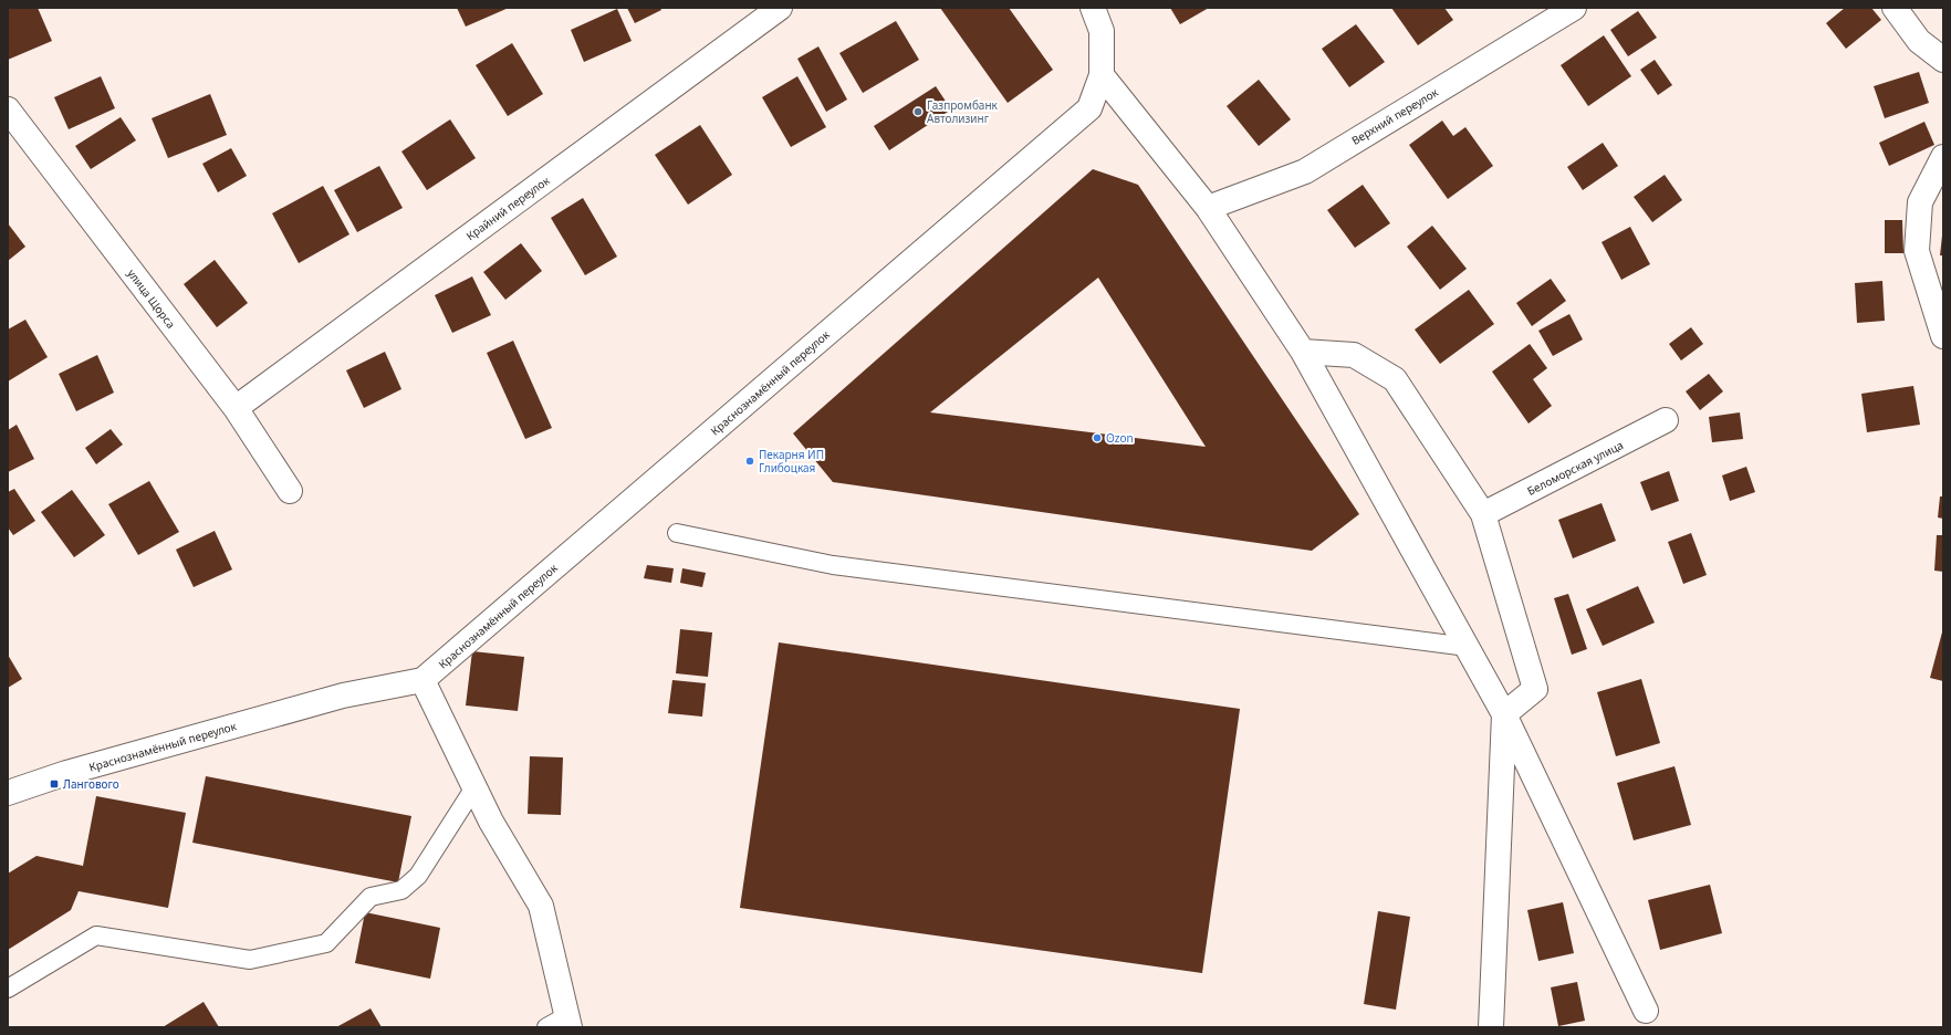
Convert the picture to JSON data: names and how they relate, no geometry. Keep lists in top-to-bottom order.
{
  "streets": {
    "street": [
      "Верхний переулок",
      "Крайний переулок",
      "улица Щорса",
      "Краснознамённый переулок",
      "Беломорская улица"
    ]
  },
  "crossings": [
    ["Крайний переулок", "улица Щорса"]
  ],
  "places": {
    "other": ["Газпромбанк Автолизинг", "Ozon", "Пекарня ИП Глибоцкая"],
    "transit": ["Лангового"]
  }
}
